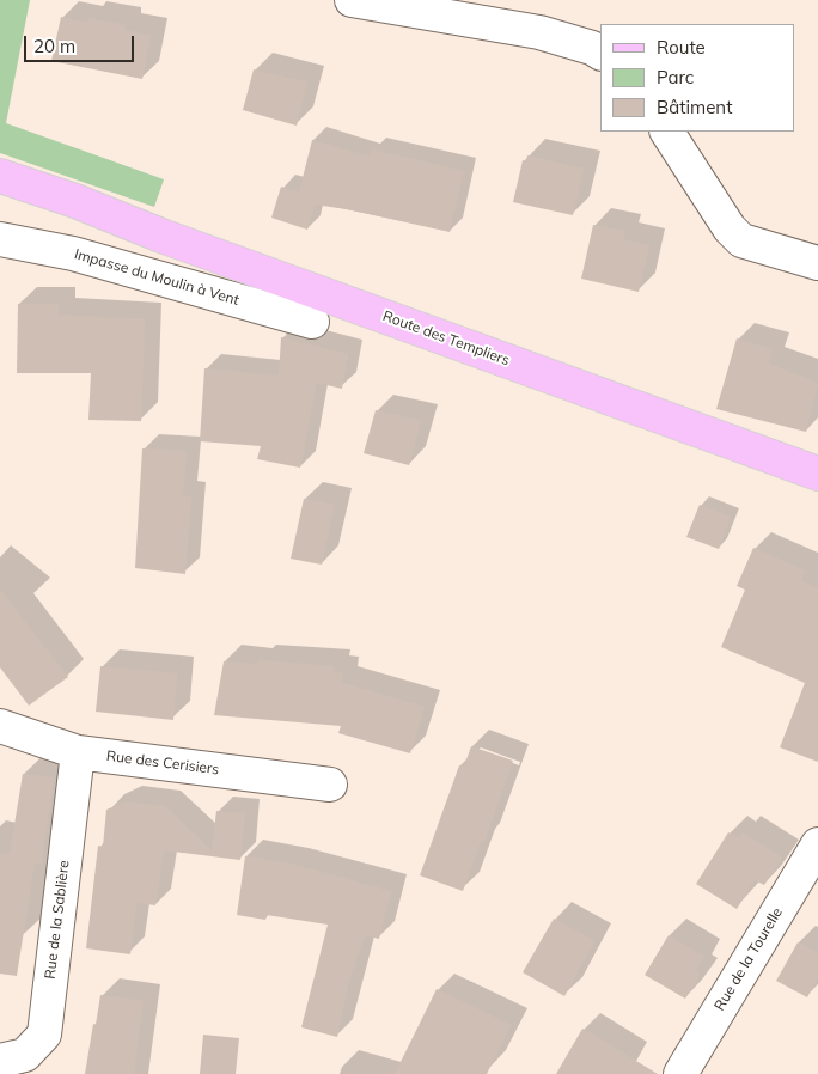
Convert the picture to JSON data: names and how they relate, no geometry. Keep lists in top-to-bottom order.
{
  "streets": {
    "main road": ["Route des Templiers"],
    "street": [
      "Impasse du Moulin à Vent",
      "Rue des Cerisiers",
      "Rue de la Sablière",
      "Rue de la Tourelle"
    ]
  },
  "crossings": [
    ["Rue des Cerisiers", "Rue de la Sablière"]
  ],
  "legend": ["Route", "Parc", "Bâtiment"],
  "scale_bar": "20 m"
}
